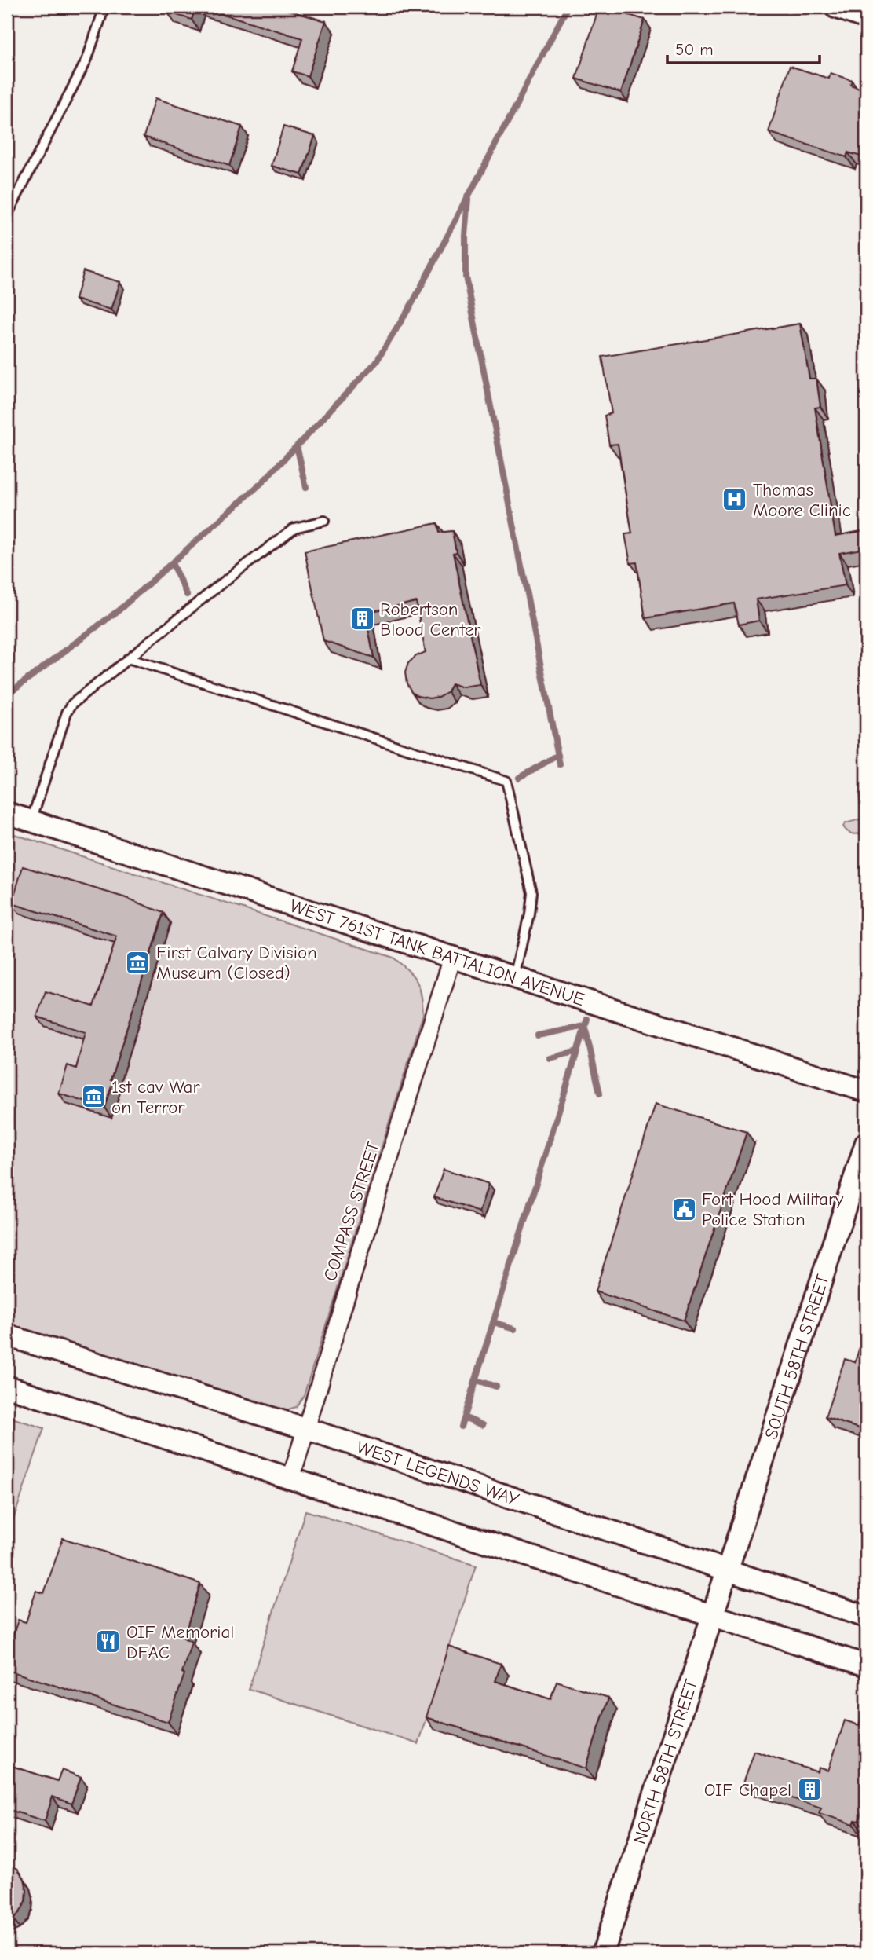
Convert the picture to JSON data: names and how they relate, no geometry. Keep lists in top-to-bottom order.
{
  "streets": {
    "street": [
      "WEST 761ST TANK BATTALION AVENUE",
      "COMPASS STREET",
      "SOUTH 58TH STREET",
      "WEST LEGENDS WAY",
      "NORTH 58TH STREET"
    ]
  },
  "crossings": [
    ["WEST 761ST TANK BATTALION AVENUE", "COMPASS STREET"],
    ["COMPASS STREET", "WEST LEGENDS WAY"],
    ["SOUTH 58TH STREET", "WEST LEGENDS WAY"],
    ["SOUTH 58TH STREET", "NORTH 58TH STREET"],
    ["WEST LEGENDS WAY", "NORTH 58TH STREET"]
  ],
  "places": {
    "hospital": ["Thomas Moore Clinic"],
    "building": ["Robertson Blood Center", "OIF Chapel"],
    "museum": ["First Calvary Division Museum (Closed)", "1st cav War on Terror"],
    "public building": ["Fort Hood Military Police Station"],
    "restaurant": ["OIF Memorial DFAC"]
  },
  "scale_bar": "50 m"
}
